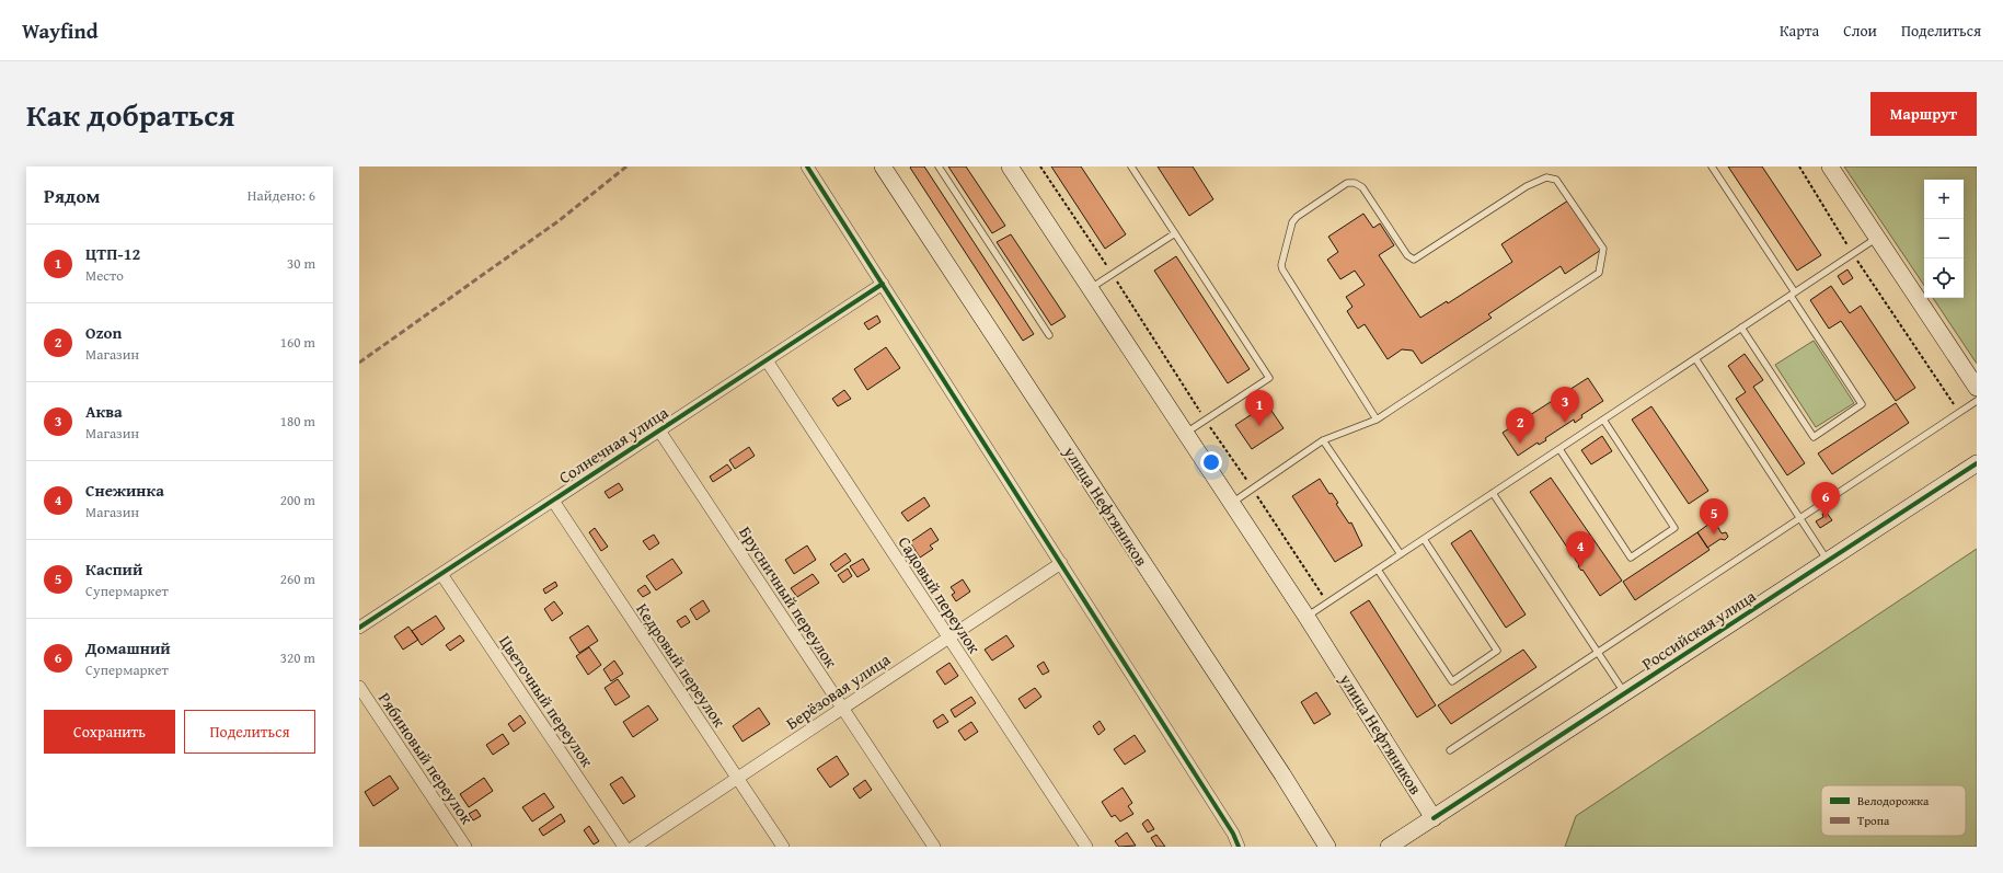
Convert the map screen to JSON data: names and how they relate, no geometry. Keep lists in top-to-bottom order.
{
  "streets": {
    "main road": ["улица Нефтяников", "Российская улица"],
    "street": [
      "Солнечная улица",
      "Садовый переулок",
      "Брусничный переулок",
      "Кедровый переулок",
      "Берёзовая улица",
      "Цветочный переулок",
      "Рябиновый переулок"
    ]
  },
  "crossings": [
    ["Солнечная улица", "Садовый переулок"],
    ["Солнечная улица", "Брусничный переулок"],
    ["Солнечная улица", "Кедровый переулок"],
    ["Солнечная улица", "Цветочный переулок"],
    ["улица Нефтяников", "Российская улица"],
    ["Садовый переулок", "Берёзовая улица"],
    ["Брусничный переулок", "Берёзовая улица"],
    ["Кедровый переулок", "Берёзовая улица"]
  ],
  "legend": ["Велодорожка", "Тропа"],
  "page": {
    "header": "Wayfind",
    "nav": ["Карта", "Слои", "Поделиться"],
    "title": "Как добраться",
    "buttons": [
      "Маршрут",
      ["Сохранить", "Поделиться"]
    ],
    "heading": ["Рядом", "Найдено: 6"],
    "map_buttons": ["+", "−"],
    "list": [
      {
        "mark": "1",
        "name": "ЦТП-12",
        "note": "Место",
        "value": "30 m"
      },
      {
        "mark": "2",
        "name": "Ozon",
        "note": "Магазин",
        "value": "160 m"
      },
      {
        "mark": "3",
        "name": "Аква",
        "note": "Магазин",
        "value": "180 m"
      },
      {
        "mark": "4",
        "name": "Снежинка",
        "note": "Магазин",
        "value": "200 m"
      },
      {
        "mark": "5",
        "name": "Каспий",
        "note": "Супермаркет",
        "value": "260 m"
      },
      {
        "mark": "6",
        "name": "Домашний",
        "note": "Супермаркет",
        "value": "320 m"
      }
    ],
    "pins": [
      "3",
      "1",
      "2",
      "6",
      "5",
      "4"
    ]
  }
}
